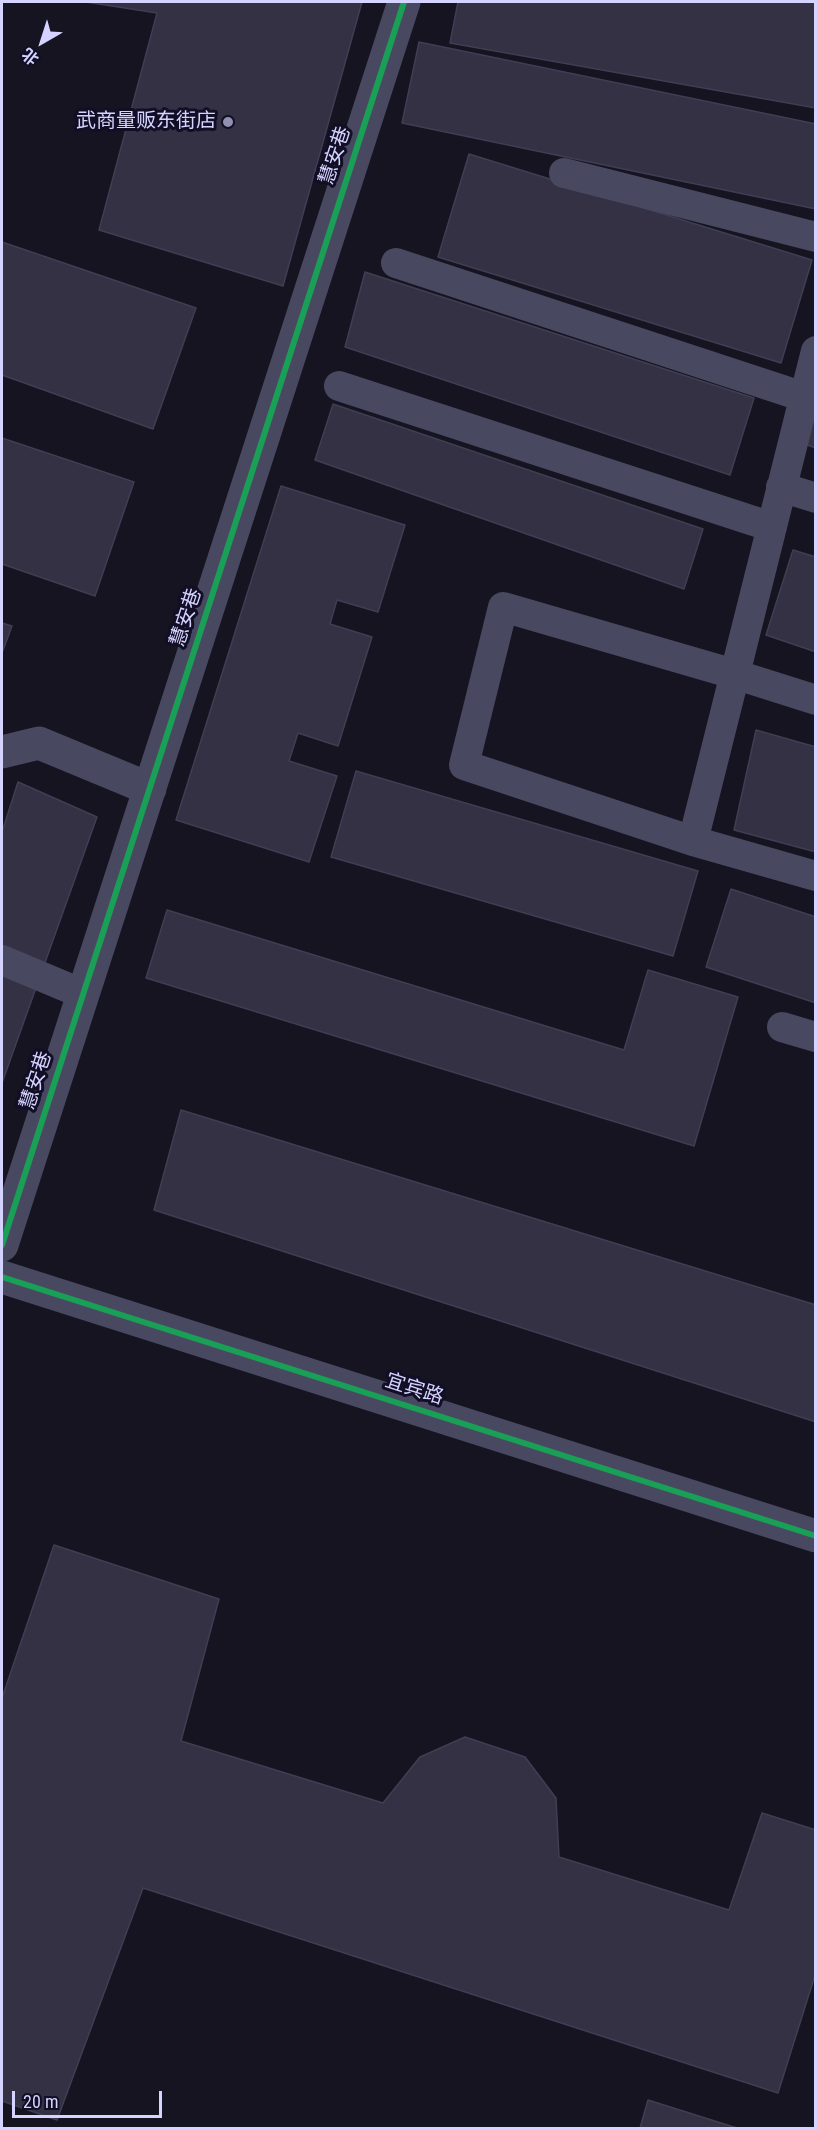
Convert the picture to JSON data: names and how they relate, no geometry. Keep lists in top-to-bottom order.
{
  "streets": {
    "street": ["慧安巷", "宜宾路"]
  },
  "places": ["武商量贩东街店"],
  "scale_bar": "20 m",
  "north": "bottom left"
}
